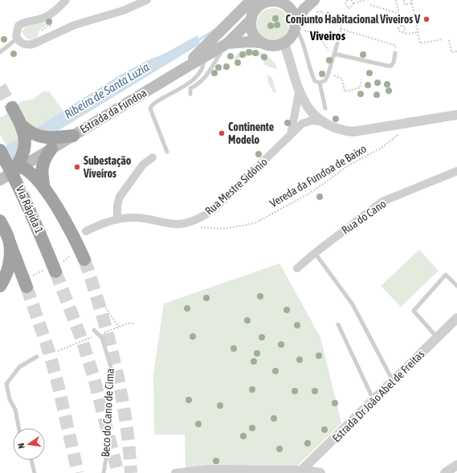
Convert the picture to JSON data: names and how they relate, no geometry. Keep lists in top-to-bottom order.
{
  "streets": {
    "highway": ["Via Rápida 1"],
    "main road": ["Estrada da Fundoa"],
    "street": ["Rua Mestre Sidónio", "Rua do Cano", "Estrada Dr João Abel de Freitas"],
    "lane": ["Beco do Cano de Cima"],
    "path": ["Vereda da Fundoa de Baixo"]
  },
  "districts": ["Viveiros"],
  "water": ["Ribeira de Santa Luzia"],
  "places": ["Conjunto Habitacional Viveiros V", "Continente Modelo", "Subestação Viveiros"],
  "north": "left"
}
